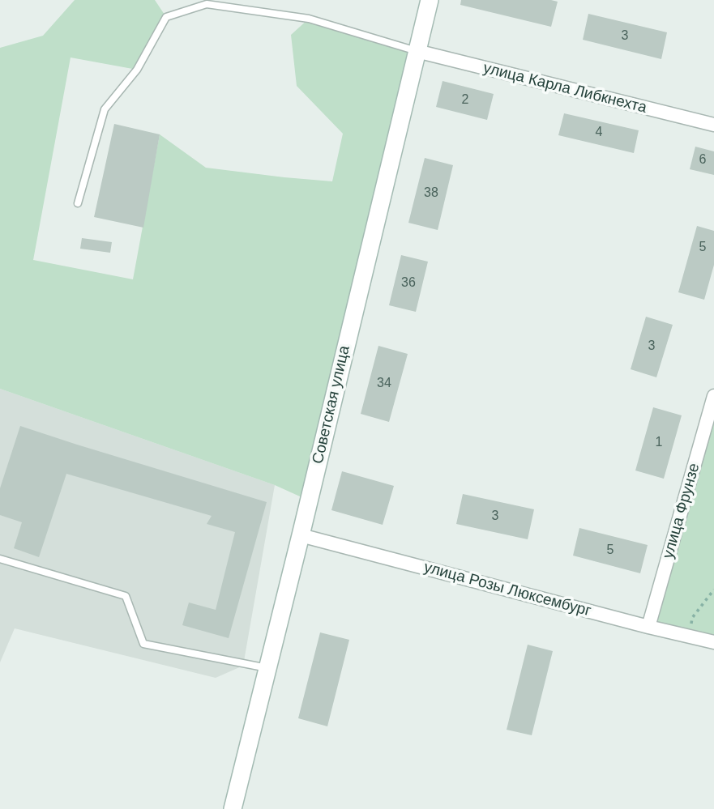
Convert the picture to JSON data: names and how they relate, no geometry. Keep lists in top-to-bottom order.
{
  "streets": {
    "street": [
      "улица Карла Либкнехта",
      "Советская улица",
      "улица Фрунзе",
      "улица Розы Люксембург"
    ]
  },
  "crossings": [
    ["улица Карла Либкнехта", "Советская улица"],
    ["Советская улица", "улица Розы Люксембург"],
    ["улица Фрунзе", "улица Розы Люксембург"]
  ],
  "house_numbers": [
    "3",
    "2",
    "4",
    "6",
    "38",
    "5",
    "36",
    "3",
    "34",
    "1",
    "3",
    "5"
  ]
}
